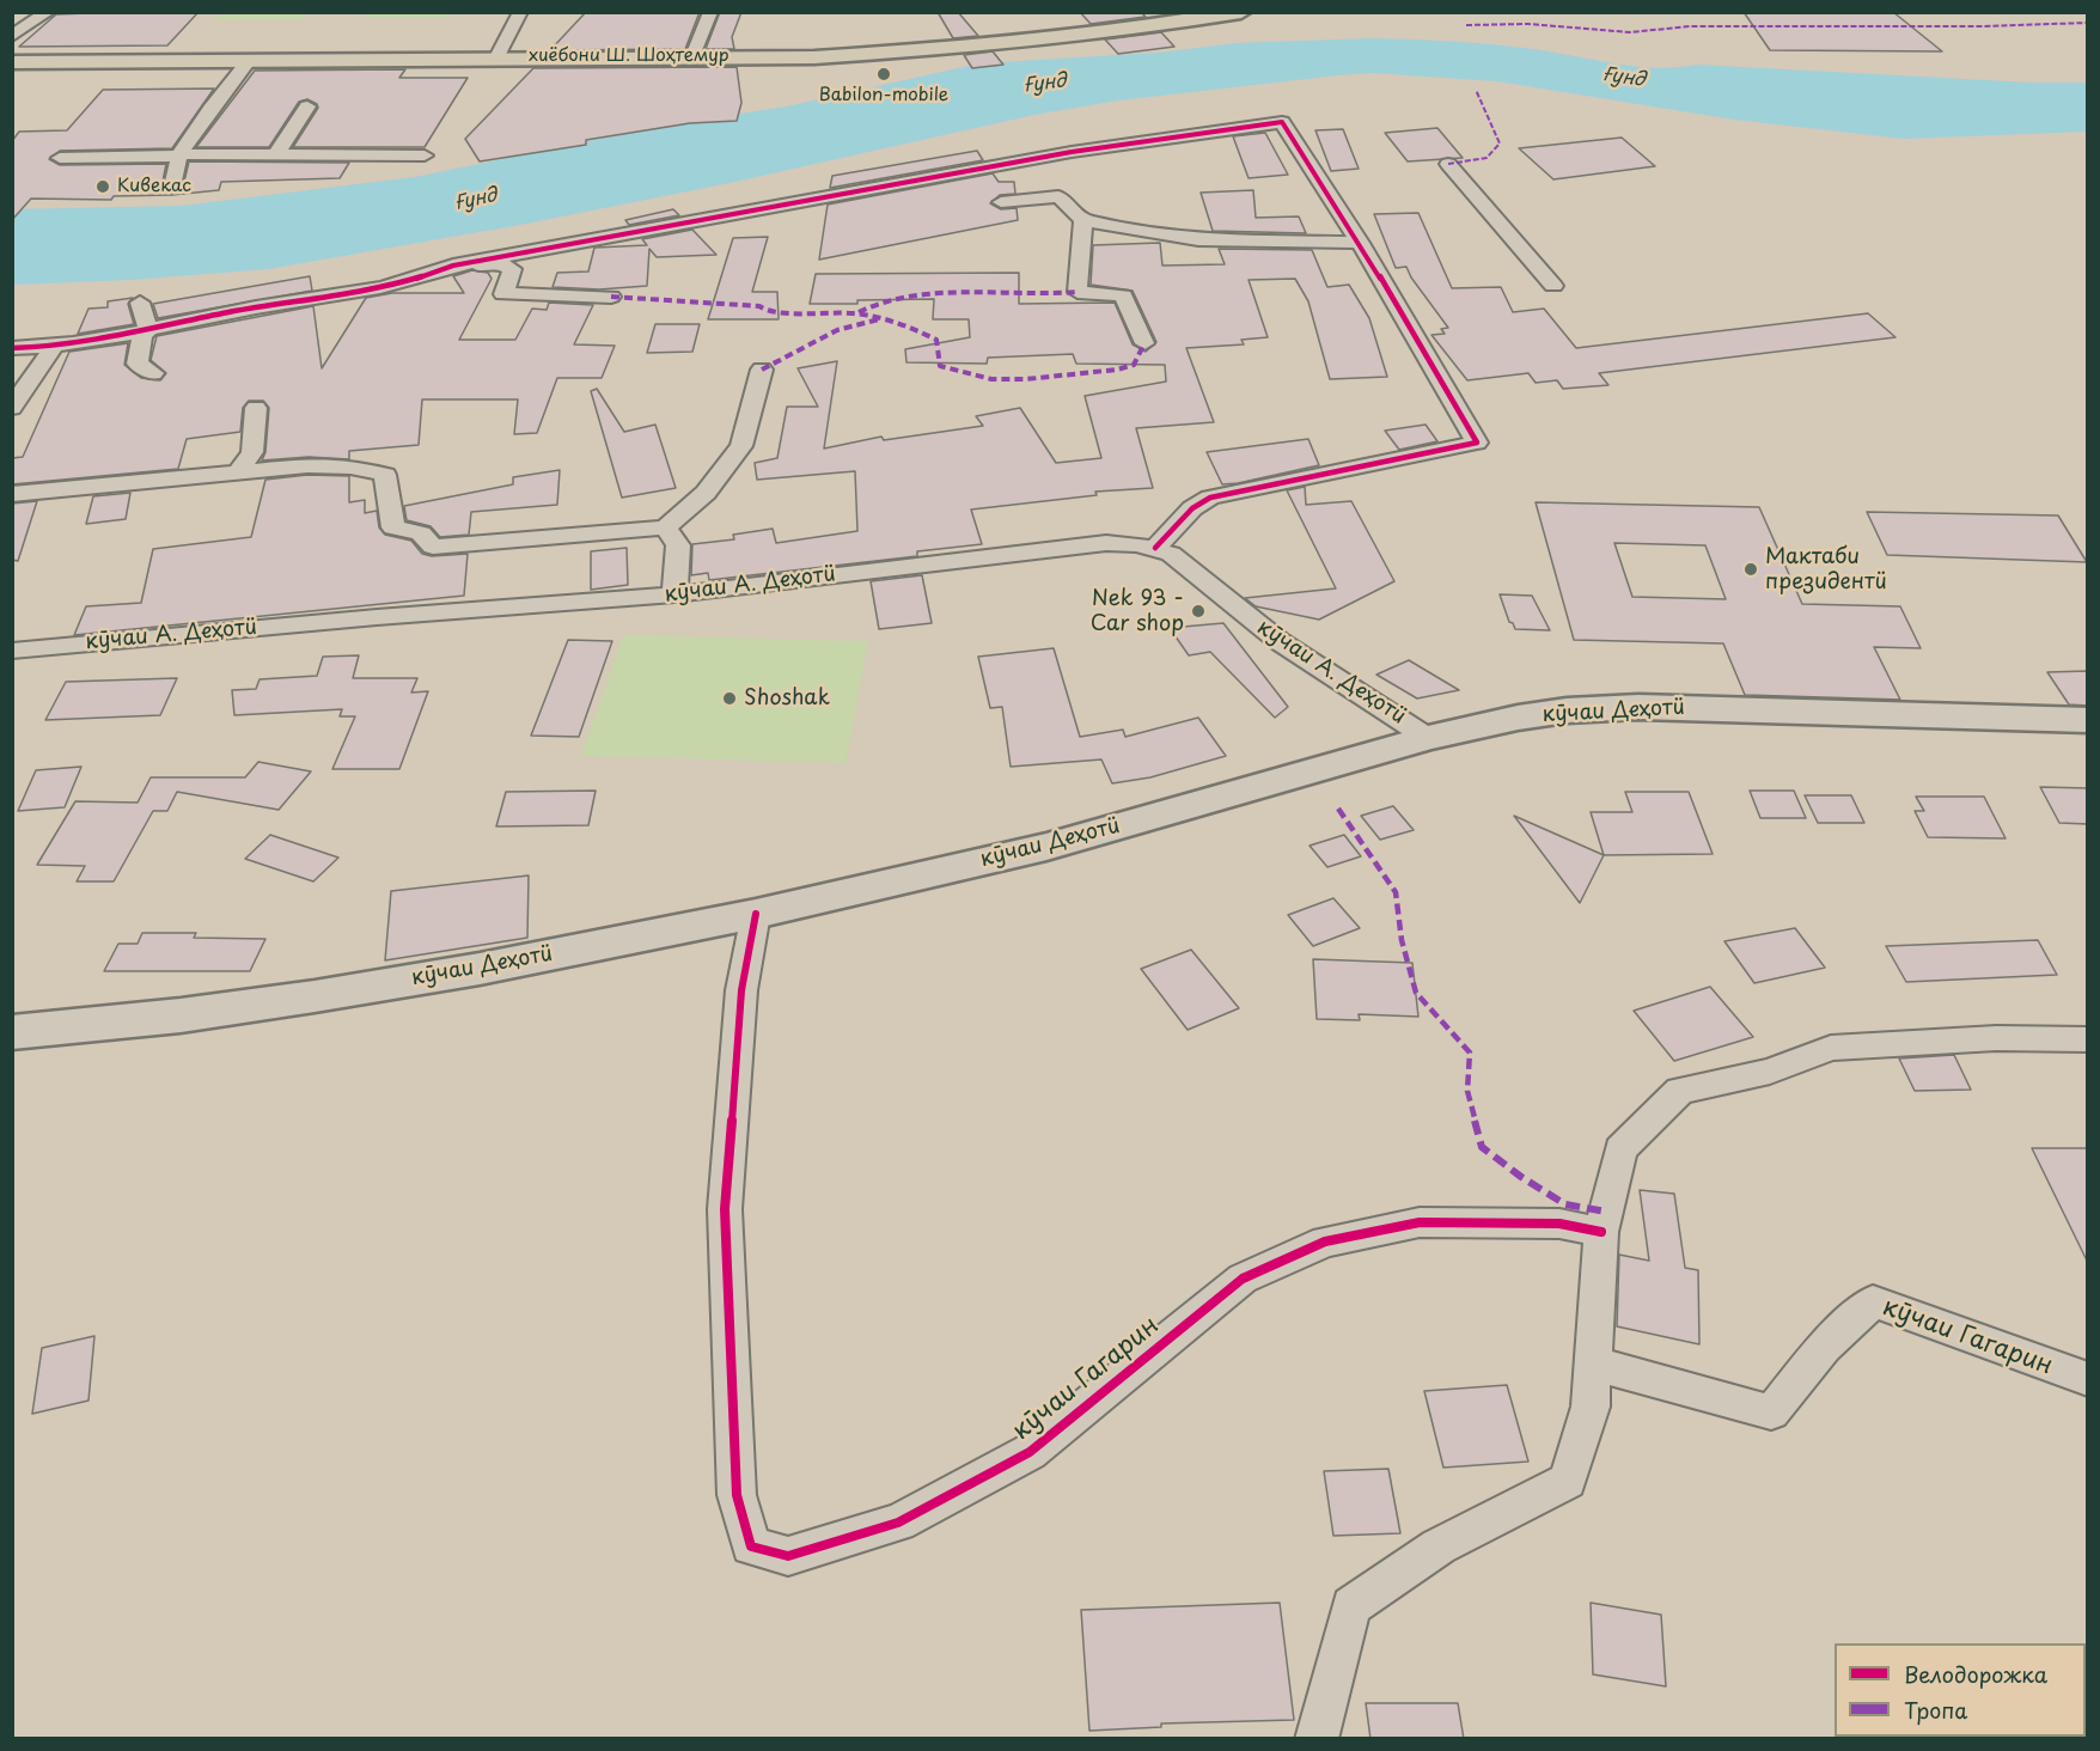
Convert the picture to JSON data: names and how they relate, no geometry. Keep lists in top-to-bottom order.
{
  "streets": {
    "main road": ["хиёбони Ш. Шоҳтемур", "кӯчаи Деҳотӣ"],
    "street": ["кӯчаи А. Деҳотӣ", "кӯчаи Гагарин"]
  },
  "crossings": [
    ["кӯчаи А. Деҳотӣ", "кӯчаи Деҳотӣ"],
    ["кӯчаи Деҳотӣ", "кӯчаи Гагарин"]
  ],
  "water": ["Ғунд"],
  "places": [
    "Babilon-mobile",
    "Кивекас",
    "Мактаби президентӣ",
    "Nek 93 - Car shop",
    "Shoshak"
  ],
  "legend": ["Велодорожка", "Тропа"]
}
